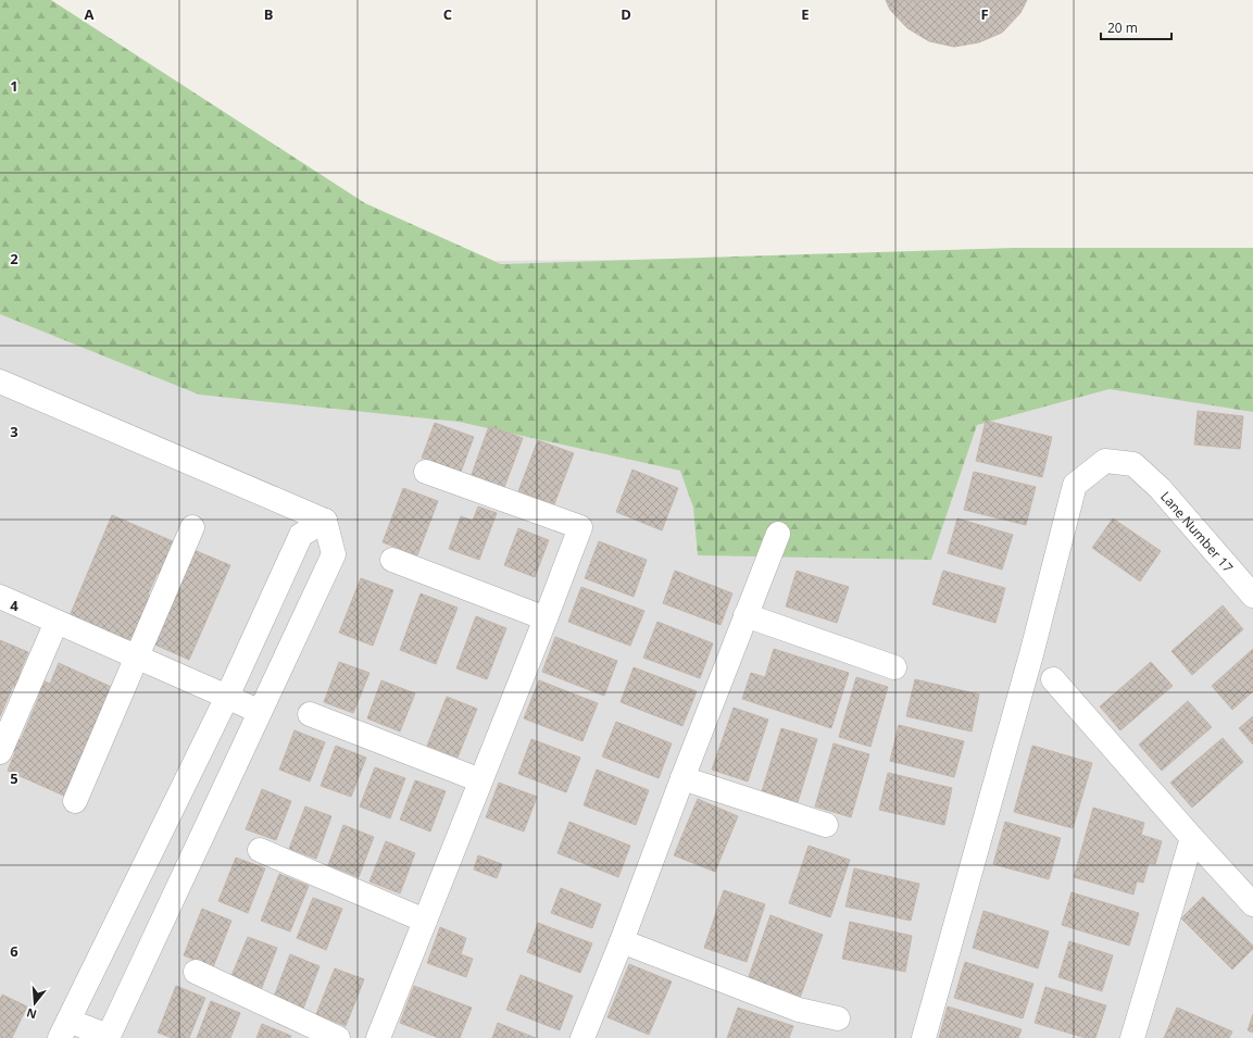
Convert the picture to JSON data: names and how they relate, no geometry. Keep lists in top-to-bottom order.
{
  "streets": {
    "street": ["Lane Number 17"]
  },
  "scale_bar": "20 m",
  "north": "bottom",
  "grid": {
    "columns": [
      "A",
      "B",
      "C",
      "D",
      "E",
      "F"
    ],
    "rows": [
      "1",
      "2",
      "3",
      "4",
      "5",
      "6"
    ]
  }
}
